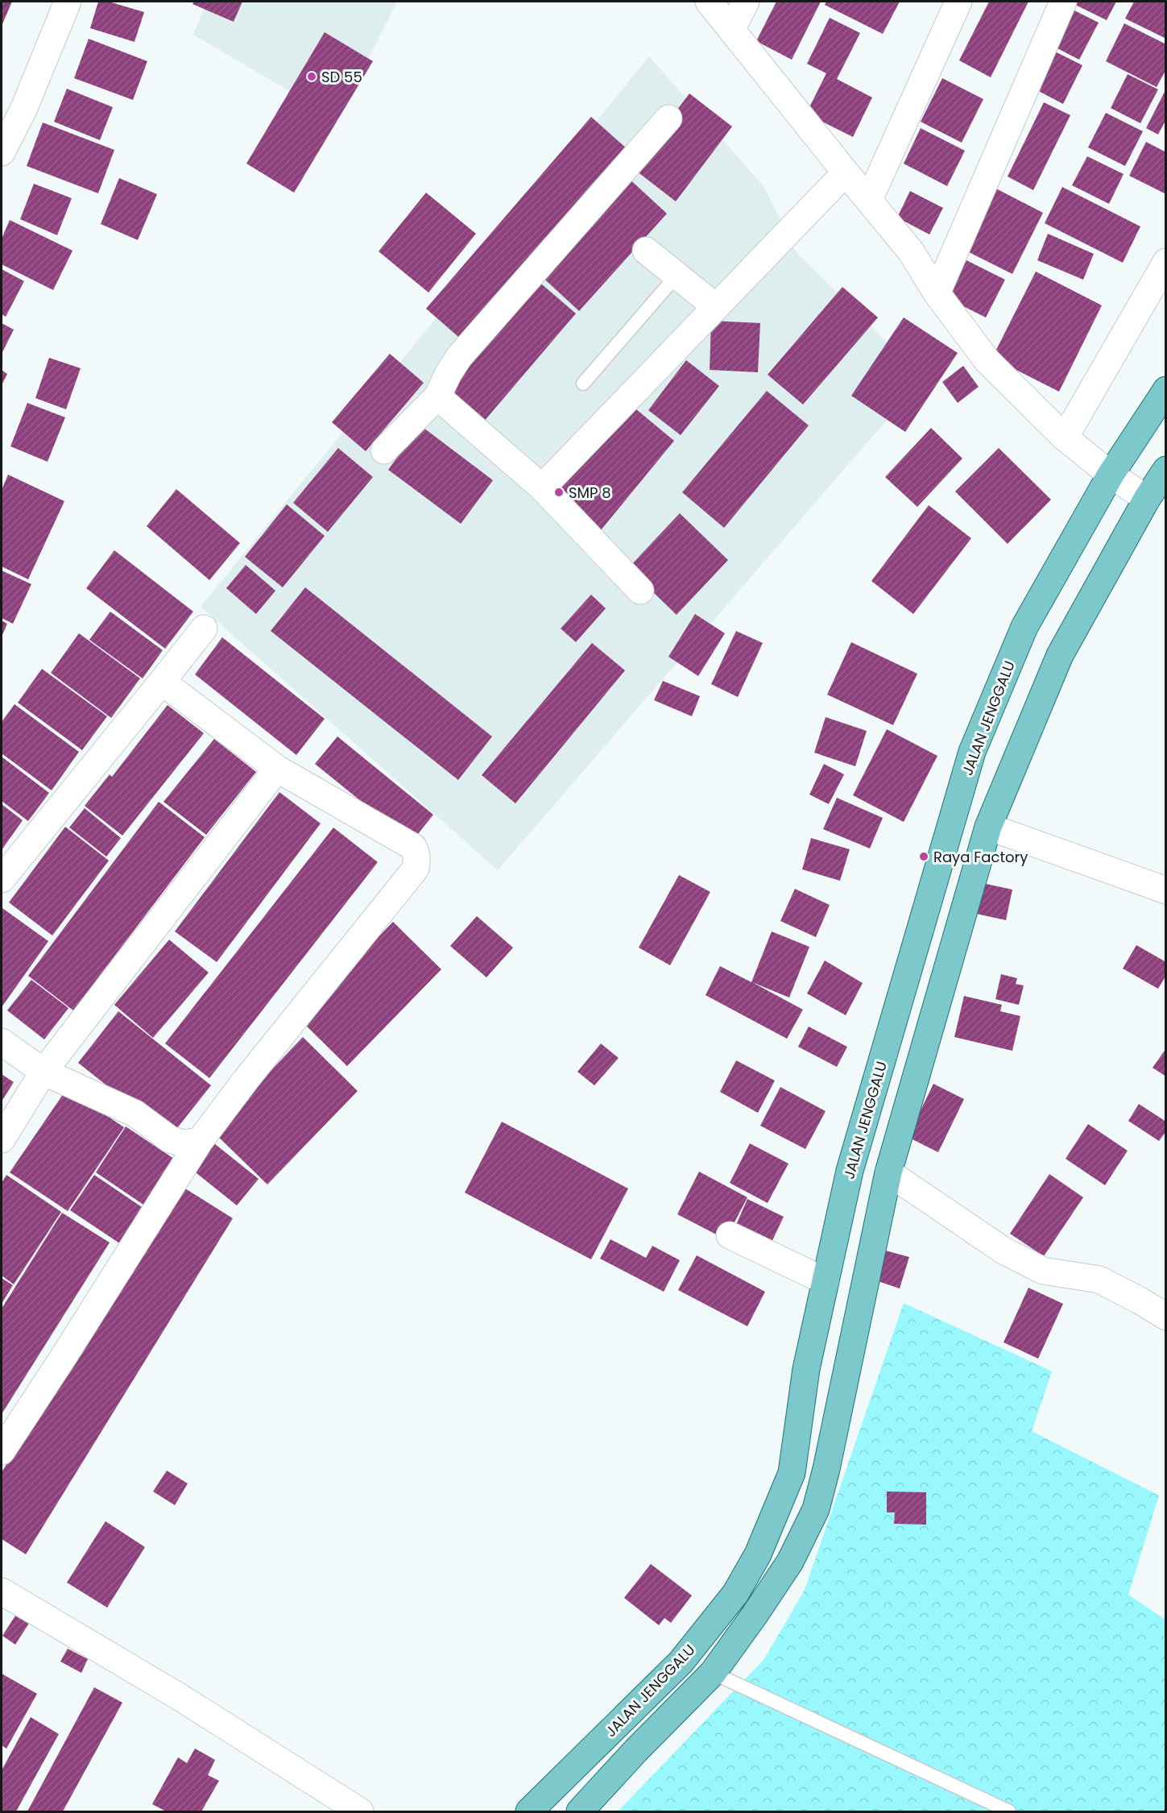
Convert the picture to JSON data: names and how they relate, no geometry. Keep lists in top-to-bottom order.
{
  "streets": {
    "main road": ["JALAN JENGGALU"]
  },
  "places": ["SD 55", "SMP 8", "Raya Factory"]
}
